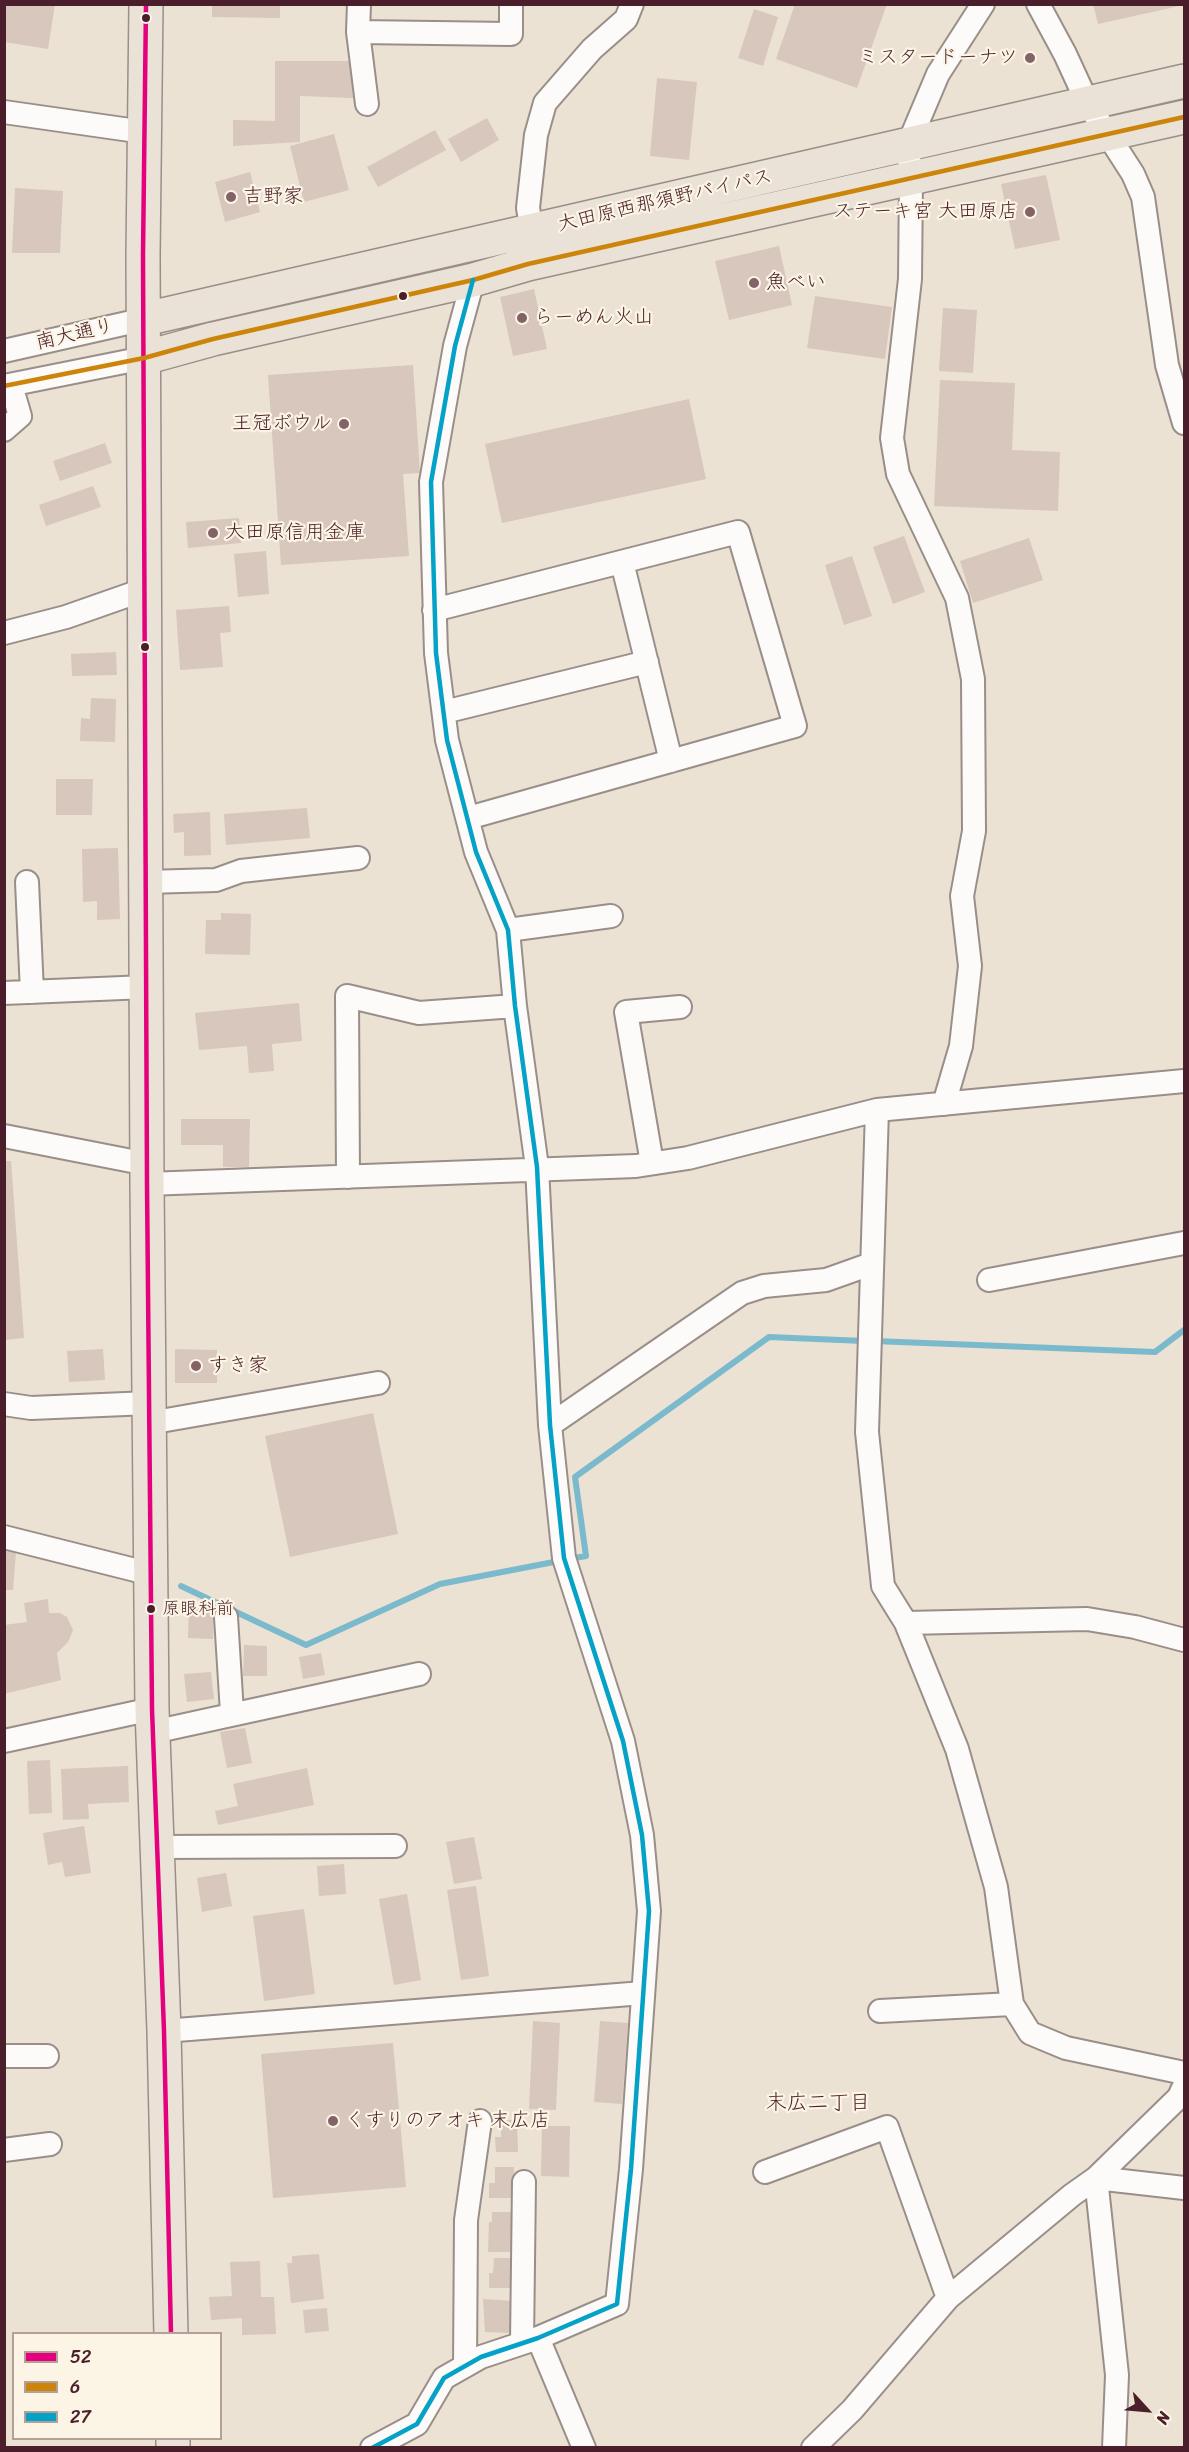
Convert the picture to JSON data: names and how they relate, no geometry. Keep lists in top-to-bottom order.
{
  "streets": {
    "highway": ["大田原西那須野バイパス"],
    "street": ["南大通り"]
  },
  "crossings": [
    ["大田原西那須野バイパス", "南大通り"]
  ],
  "districts": ["末広二丁目"],
  "places": [
    "ミスタードーナツ",
    "吉野家",
    "ステーキ宮 大田原店",
    "魚べい",
    "らーめん火山",
    "王冠ボウル",
    "大田原信用金庫",
    "すき家",
    "原眼科前",
    "くすりのアオキ 末広店"
  ],
  "lines": ["transit line 52", "transit line 6", "transit line 27"],
  "legend": ["52", "6", "27"],
  "north": "bottom right"
}
